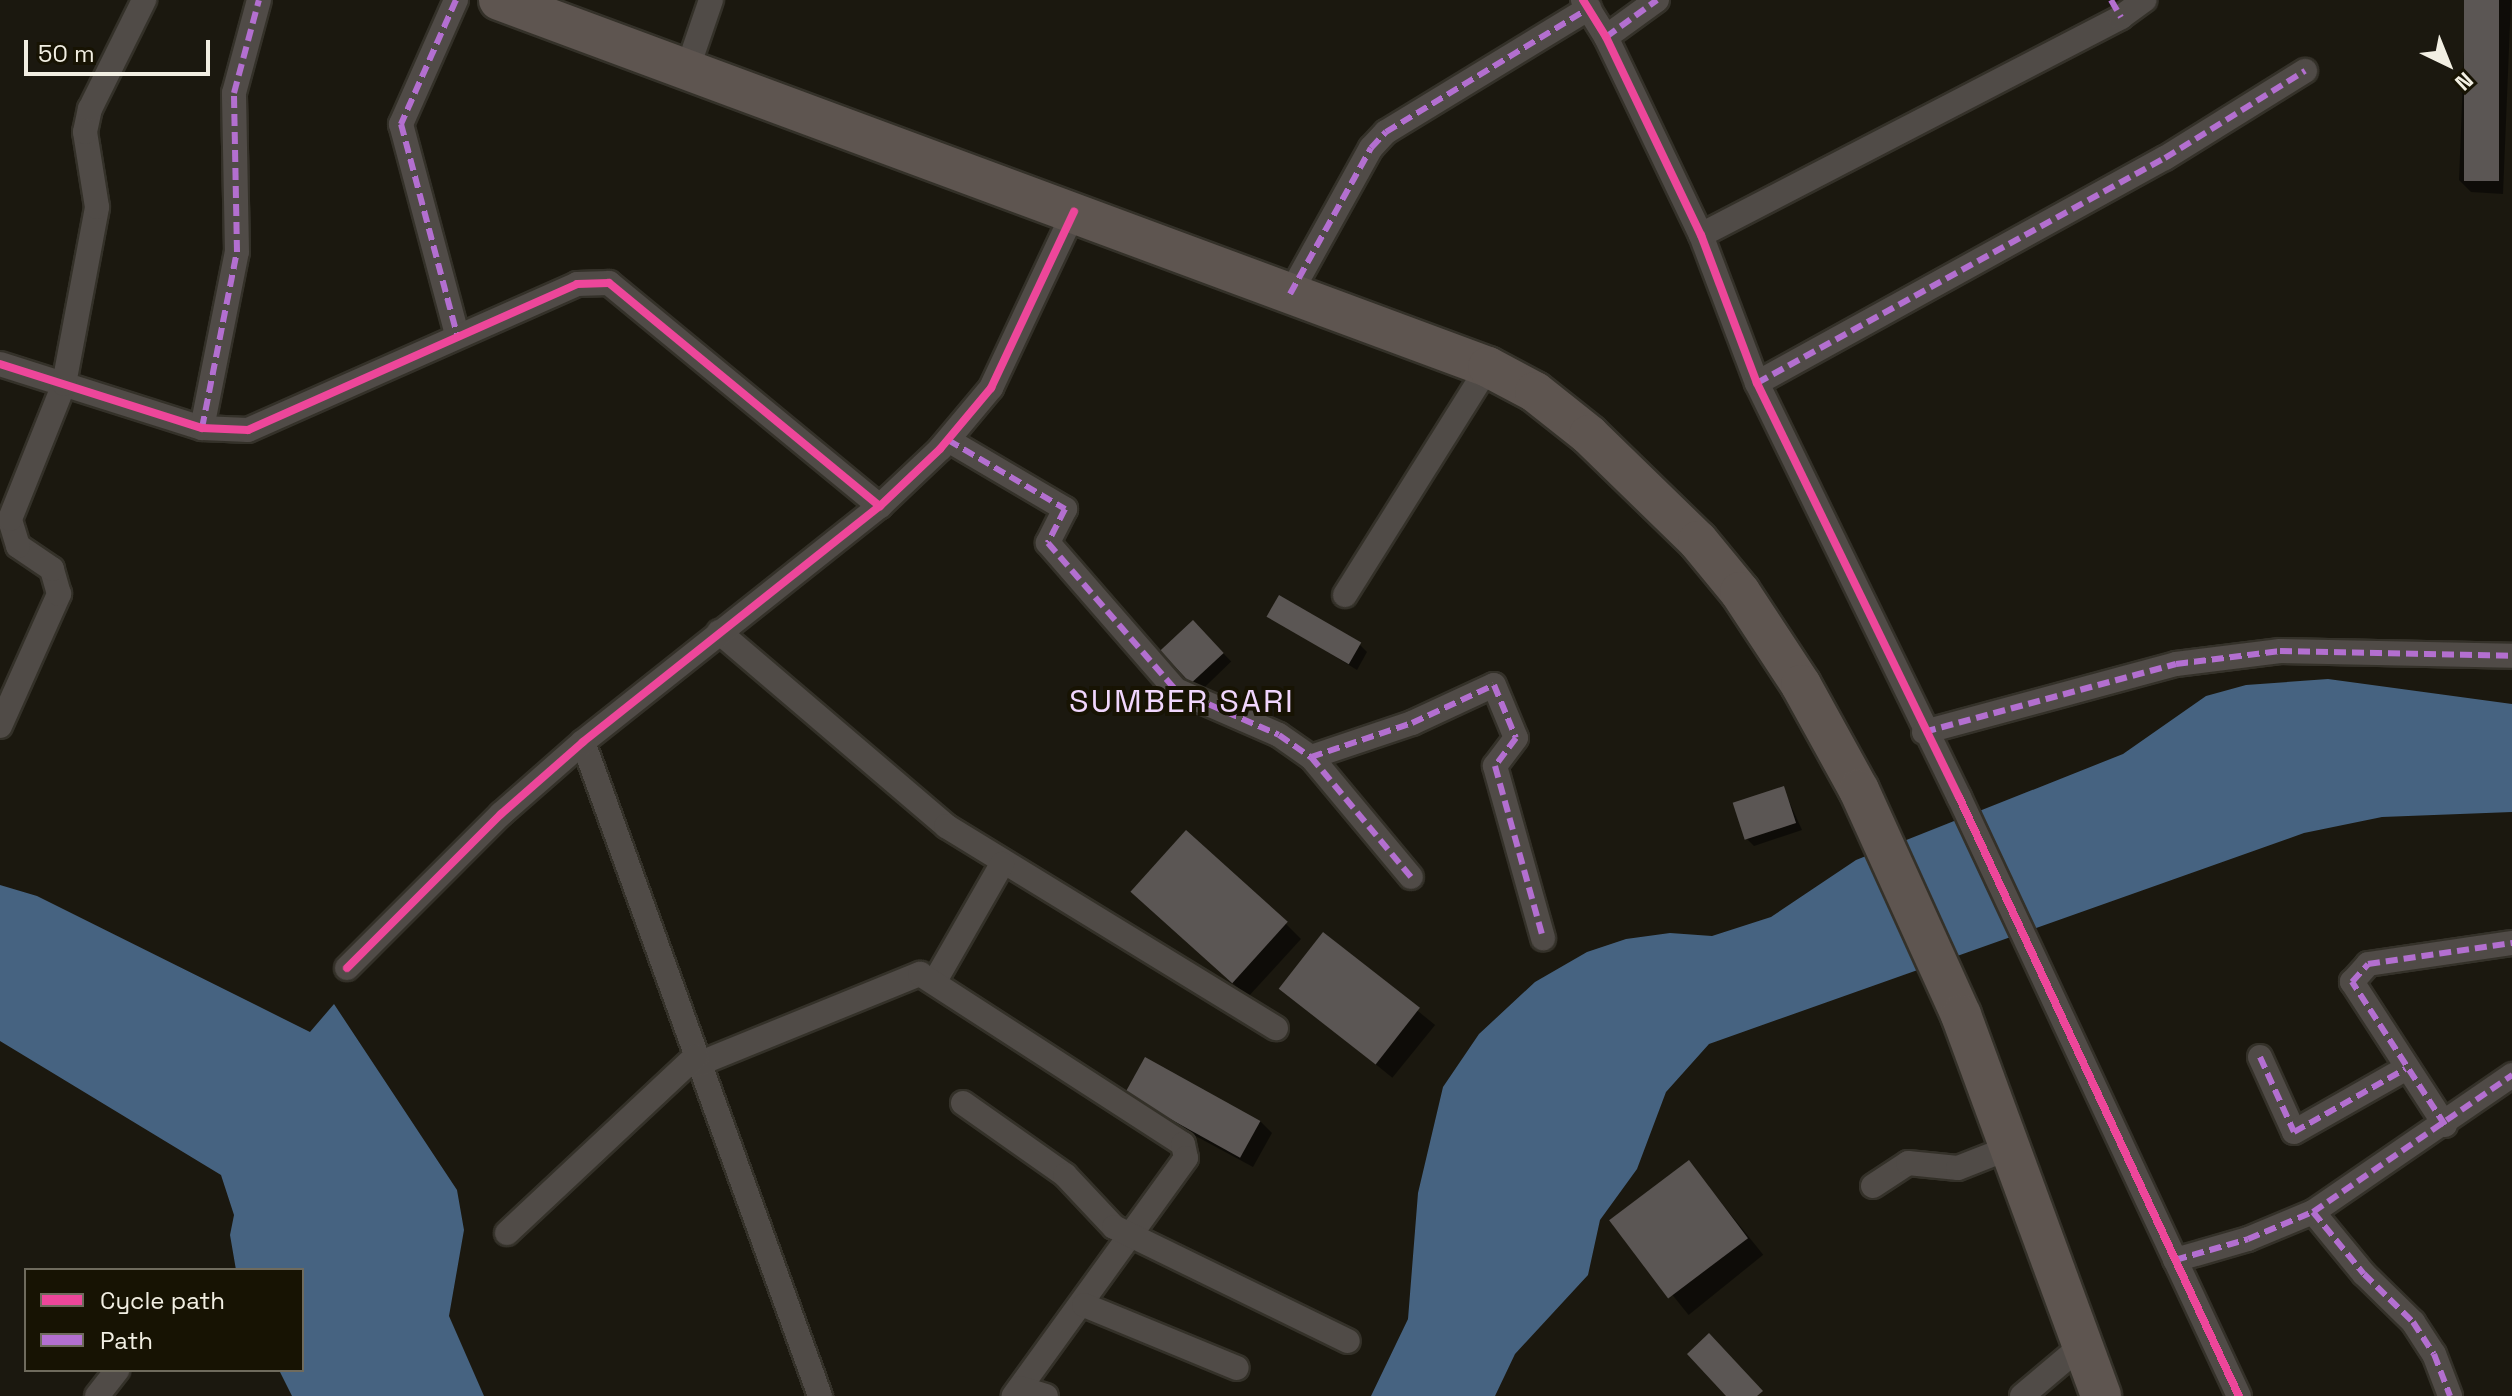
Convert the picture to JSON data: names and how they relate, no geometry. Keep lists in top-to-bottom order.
{
  "districts": ["SUMBER SARI"],
  "legend": ["Cycle path", "Path"],
  "scale_bar": "50 m",
  "north": "bottom right"
}
